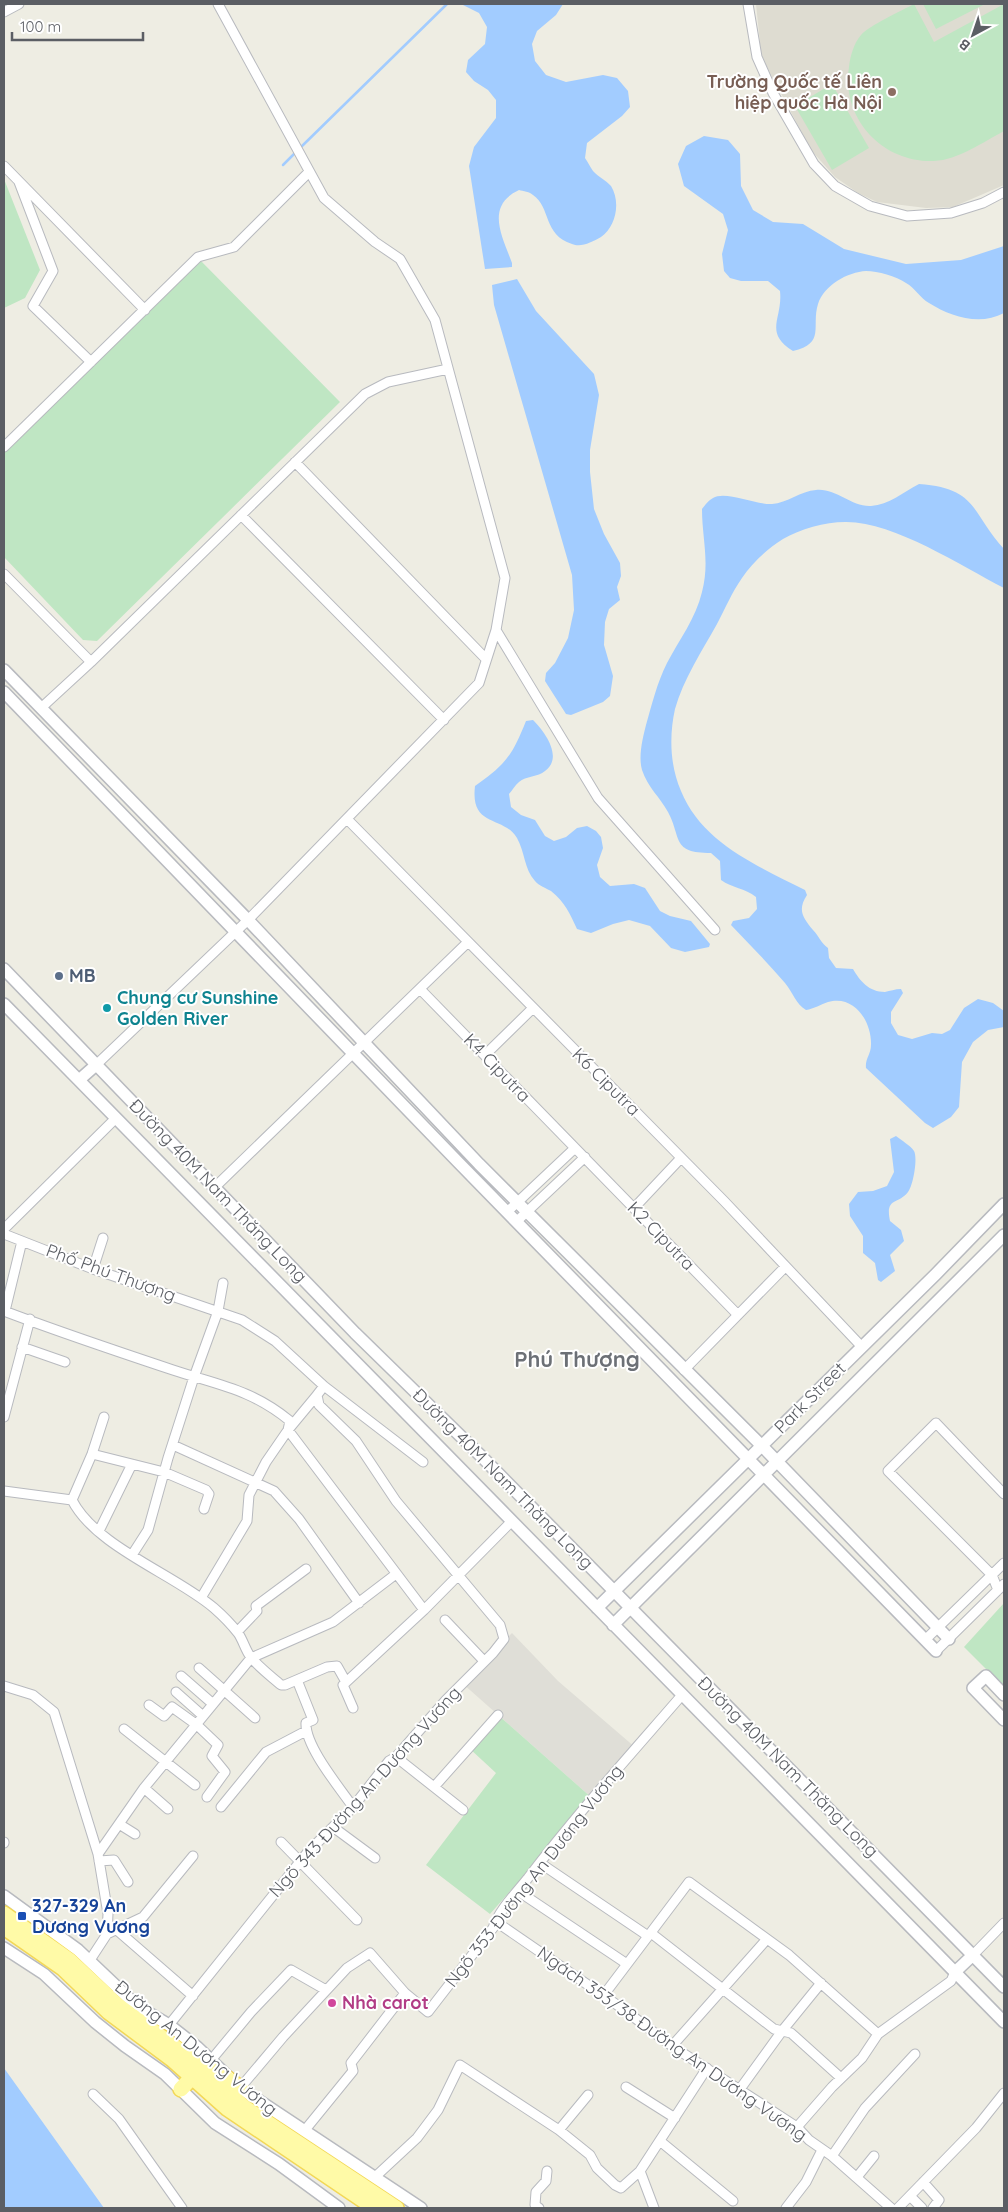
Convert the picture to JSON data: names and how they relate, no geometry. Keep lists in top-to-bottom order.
{
  "streets": {
    "main road": ["Đường An Dương Vương"],
    "street": [
      "K4 Ciputra",
      "K6 Ciputra",
      "Đường 40M Nam Thăng Long",
      "K2 Ciputra",
      "Phố Phú Thượng",
      "Park Street",
      "Ngõ 343 Đường An Dương Vương",
      "Ngõ 353 Đường An Dương Vương",
      "Ngách 353/38 Đường An Dương Vương"
    ]
  },
  "crossings": [
    ["K4 Ciputra", "K2 Ciputra"],
    ["K6 Ciputra", "Park Street"],
    ["Đường 40M Nam Thăng Long", "Park Street"],
    ["Đường 40M Nam Thăng Long", "Ngõ 353 Đường An Dương Vương"],
    ["Ngõ 343 Đường An Dương Vương", "Đường An Dương Vương"],
    ["Ngõ 353 Đường An Dương Vương", "Ngách 353/38 Đường An Dương Vương"],
    ["Ngõ 353 Đường An Dương Vương", "Đường An Dương Vương"]
  ],
  "districts": ["Phú Thượng"],
  "places": {
    "other": [
      "Trường Quốc tế Liên hiệp quốc Hà Nội",
      "MB",
      "Chung cư Sunshine Golden River",
      "Nhà carot"
    ],
    "transit": ["327-329 An Dương Vương"]
  },
  "scale_bar": "100 m",
  "north": "bottom left"
}
